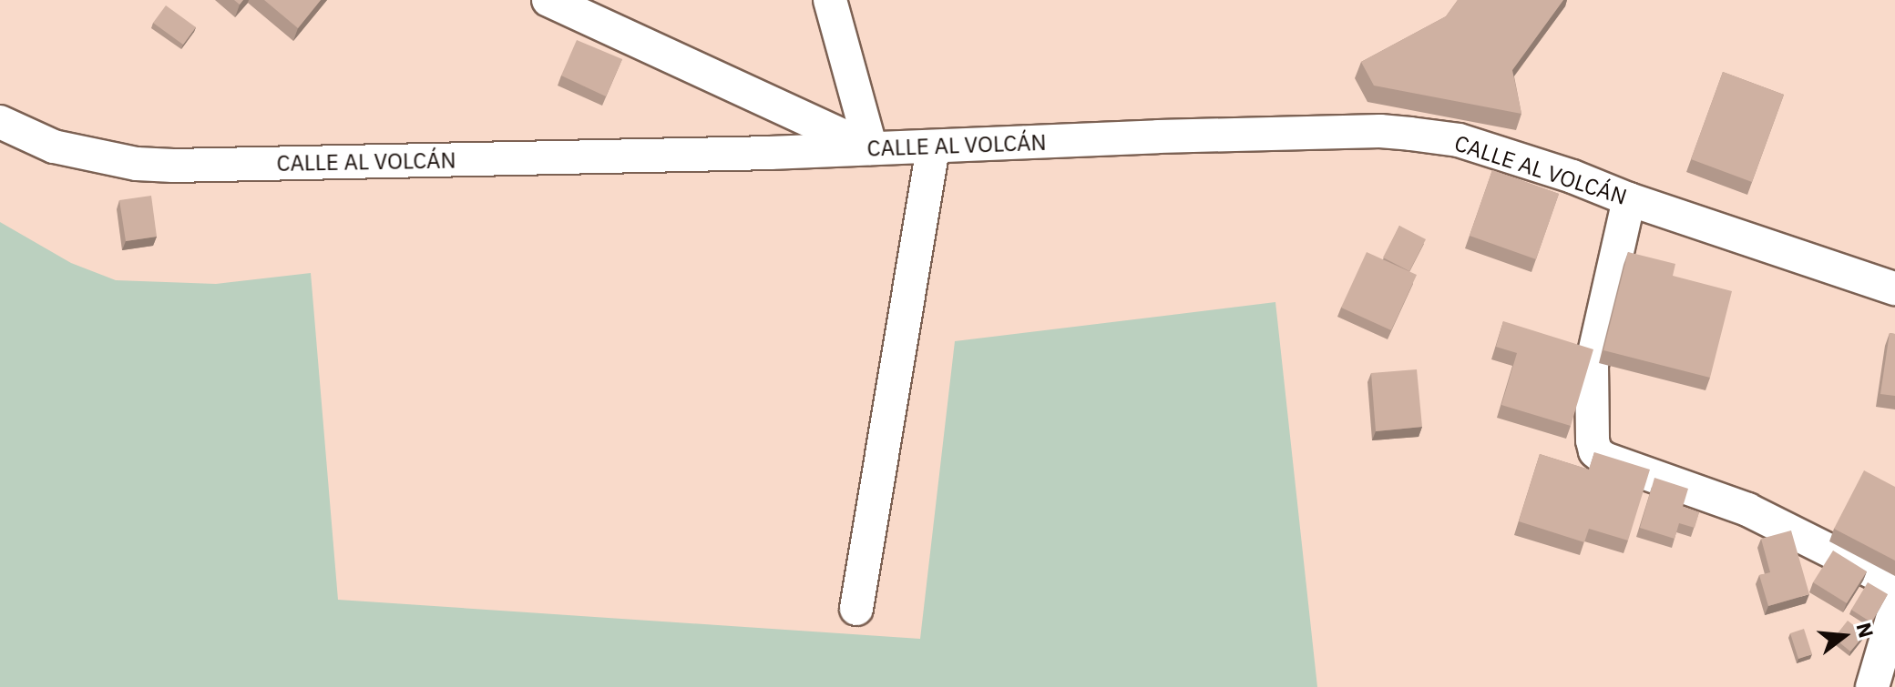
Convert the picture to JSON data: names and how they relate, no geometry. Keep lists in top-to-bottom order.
{
  "streets": {
    "street": ["CALLE AL VOLCÁN"]
  },
  "north": "right"
}
